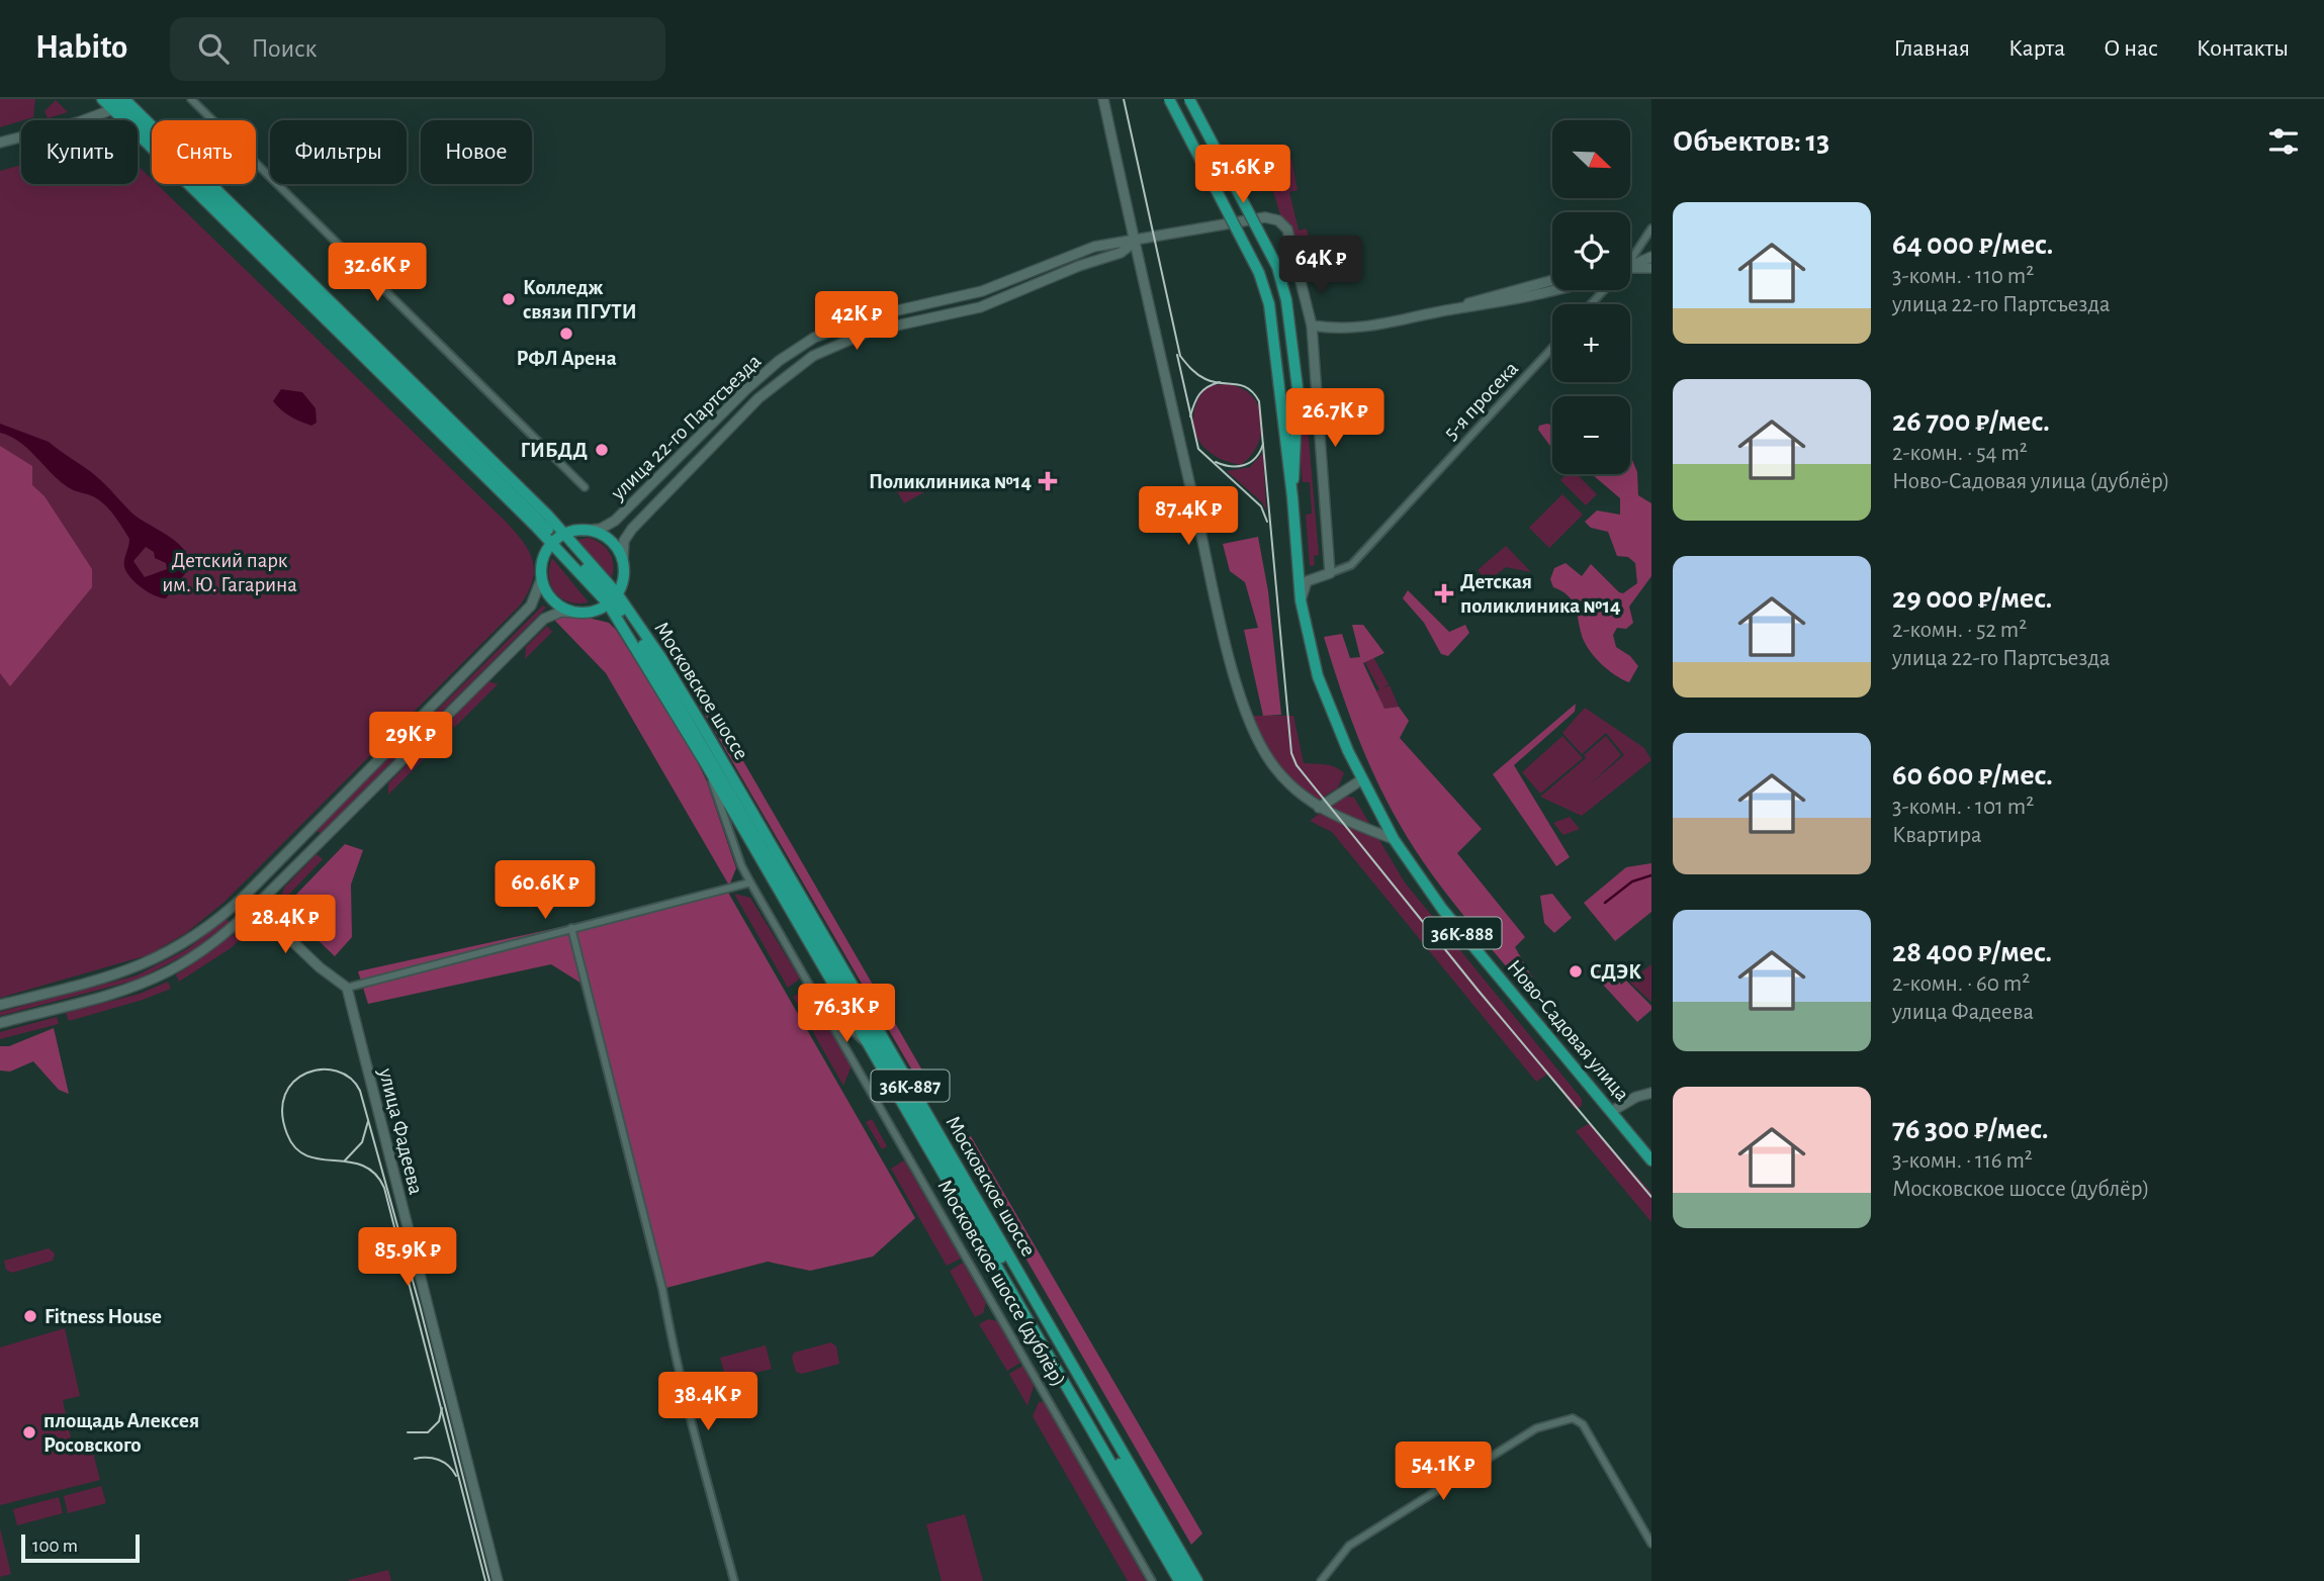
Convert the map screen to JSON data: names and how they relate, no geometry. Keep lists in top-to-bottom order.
{
  "streets": {
    "main road": [
      "улица 22-го Партсъезда",
      "Московское шоссе",
      "36К-888",
      "Ново-Садовая улица",
      "36К-887",
      "улица Фадеева"
    ],
    "street": ["5-я просека", "Московское шоссе (дублёр)"]
  },
  "crossings": [
    ["Московское шоссе", "Московское шоссе (дублёр)"]
  ],
  "parks": ["Детский парк им. Ю. Гагарина"],
  "places": {
    "other": [
      "Колледж связи ПГУТИ",
      "РФЛ Арена",
      "ГИБДД",
      "СДЭК",
      "Fitness House",
      "площадь Алексея Росовского"
    ],
    "health": ["Поликлиника №14", "Детская поликлиника №14"]
  },
  "scale_bar": "100 m",
  "north": "bottom right",
  "page": {
    "header": "Habito",
    "search": "Поиск",
    "nav": [
      "Главная",
      "Карта",
      "О нас",
      "Контакты"
    ],
    "heading": "Объектов: 13",
    "map_buttons": ["+", "−"],
    "chip": [
      "Купить",
      "Снять",
      "Фильтры",
      "Новое"
    ],
    "price": [
      "51.6K ₽",
      "64K ₽",
      "32.6K ₽",
      "42K ₽",
      "26.7K ₽",
      "87.4K ₽",
      "29K ₽",
      "60.6K ₽",
      "28.4K ₽",
      "76.3K ₽",
      "85.9K ₽",
      "38.4K ₽",
      "54.1K ₽"
    ],
    "list": [
      {
        "name": "64 000 ₽/мес.",
        "note": "3-комн. · 110 m² · улица 22-го Партсъезда"
      },
      {
        "name": "26 700 ₽/мес.",
        "note": "2-комн. · 54 m² · Ново-Садовая улица (дублёр)"
      },
      {
        "name": "29 000 ₽/мес.",
        "note": "2-комн. · 52 m² · улица 22-го Партсъезда"
      },
      {
        "name": "60 600 ₽/мес.",
        "note": "3-комн. · 101 m² · Квартира"
      },
      {
        "name": "28 400 ₽/мес.",
        "note": "2-комн. · 60 m² · улица Фадеева"
      },
      {
        "name": "76 300 ₽/мес.",
        "note": "3-комн. · 116 m² · Московское шоссе (дублёр)"
      }
    ],
    "scale": "100 m"
  }
}
